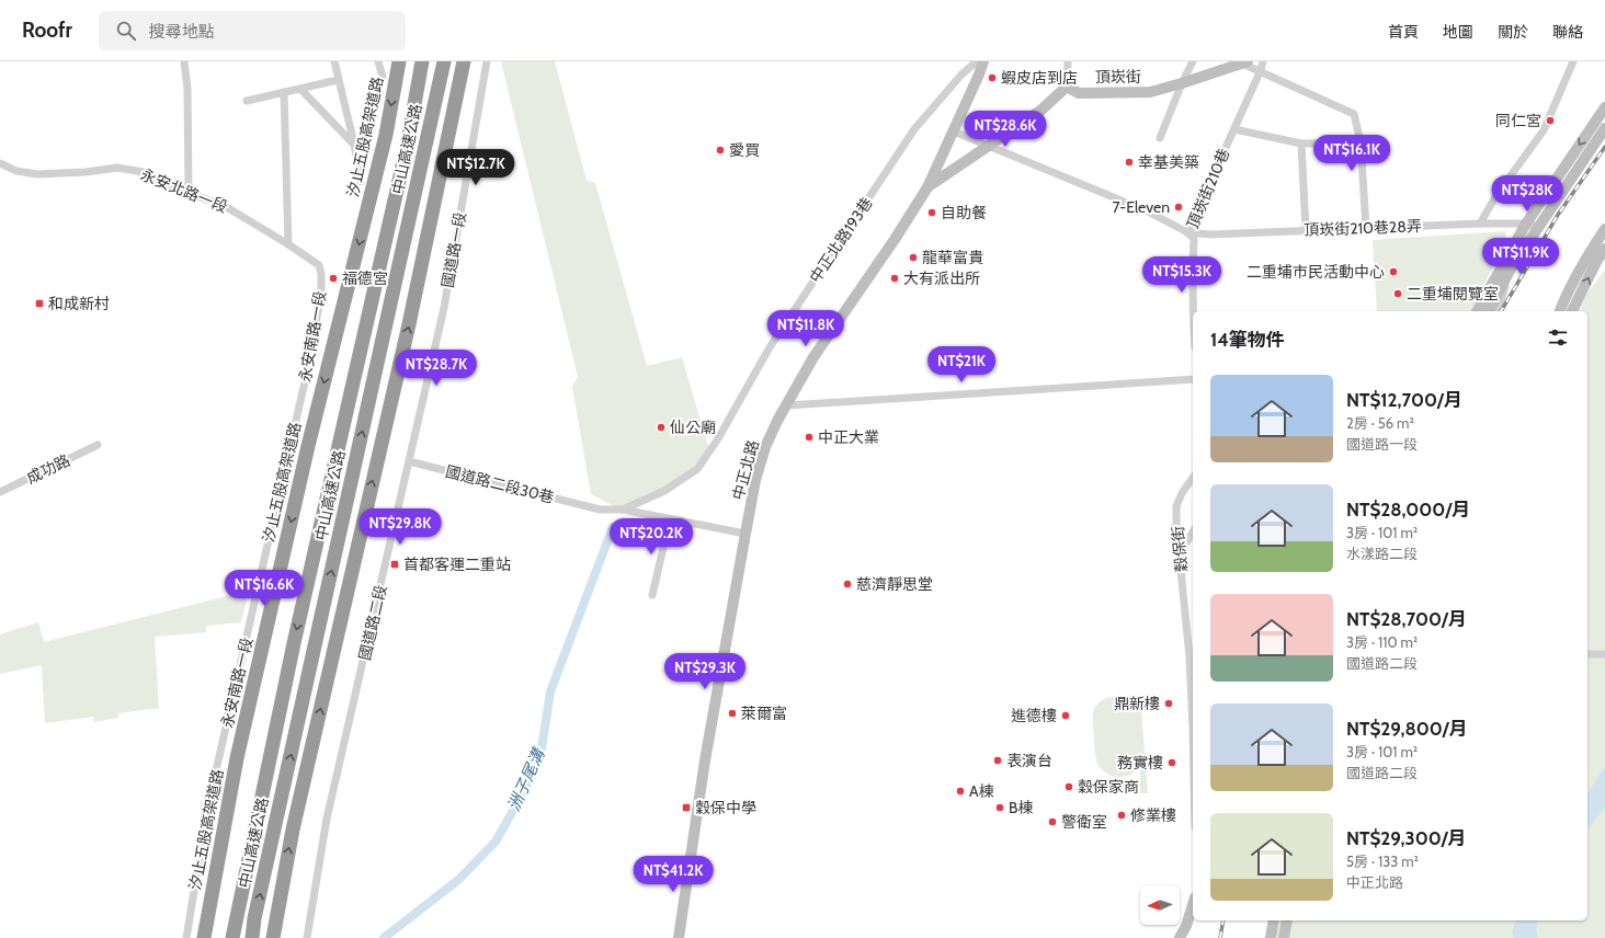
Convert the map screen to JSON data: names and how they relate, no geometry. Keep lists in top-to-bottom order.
{
  "streets": {
    "highway": ["汐止五股高架道路", "中山高速公路"],
    "street": [
      "頂崁街",
      "頂崁街210巷",
      "永安北路一段",
      "頂崁街210巷28弄",
      "中正北路193巷",
      "國道路一段",
      "永安南路一段",
      "成功路",
      "中正北路",
      "國道路二段30巷",
      "穀保街",
      "國道路二段"
    ]
  },
  "crossings": [
    ["頂崁街210巷", "頂崁街210巷28弄"],
    ["永安北路一段", "永安南路一段"],
    ["中正北路193巷", "國道路二段30巷"],
    ["國道路一段", "國道路二段"],
    ["國道路二段30巷", "國道路二段"]
  ],
  "water": ["洲子尾溝"],
  "places": {
    "other": [
      "蝦皮店到店",
      "同仁宮",
      "愛買",
      "幸基美築",
      "7-Eleven",
      "自助餐",
      "龍華富貴",
      "二重埔市民活動中心",
      "福德宮",
      "大有派出所",
      "二重埔閱覽室",
      "仙公廟",
      "中正大業",
      "慈濟靜思堂",
      "鼎新樓",
      "萊爾富",
      "進德樓",
      "表演台",
      "務實樓",
      "穀保家商",
      "A棟",
      "B棟",
      "修業樓",
      "警衛室"
    ],
    "transit": ["和成新村", "首都客運二重站", "穀保中學"]
  },
  "north": "left",
  "page": {
    "header": "Roofr",
    "search": "搜尋地點",
    "nav": [
      "首頁",
      "地圖",
      "關於",
      "聯絡"
    ],
    "price": [
      "NT$28.6K",
      "NT$16.1K",
      "NT$12.7K",
      "NT$28K",
      "NT$11.9K",
      "NT$15.3K",
      "NT$11.8K",
      "NT$21K",
      "NT$28.7K",
      "NT$29.8K",
      "NT$20.2K",
      "NT$16.6K",
      "NT$29.3K",
      "NT$41.2K"
    ],
    "heading": "14筆物件",
    "list": [
      {
        "name": "NT$12,700/月",
        "note": "2房 · 56 m² · 國道路一段"
      },
      {
        "name": "NT$28,000/月",
        "note": "3房 · 101 m² · 水漾路二段"
      },
      {
        "name": "NT$28,700/月",
        "note": "3房 · 110 m² · 國道路二段"
      },
      {
        "name": "NT$29,800/月",
        "note": "3房 · 101 m² · 國道路二段"
      },
      {
        "name": "NT$29,300/月",
        "note": "5房 · 133 m² · 中正北路"
      }
    ]
  }
}
